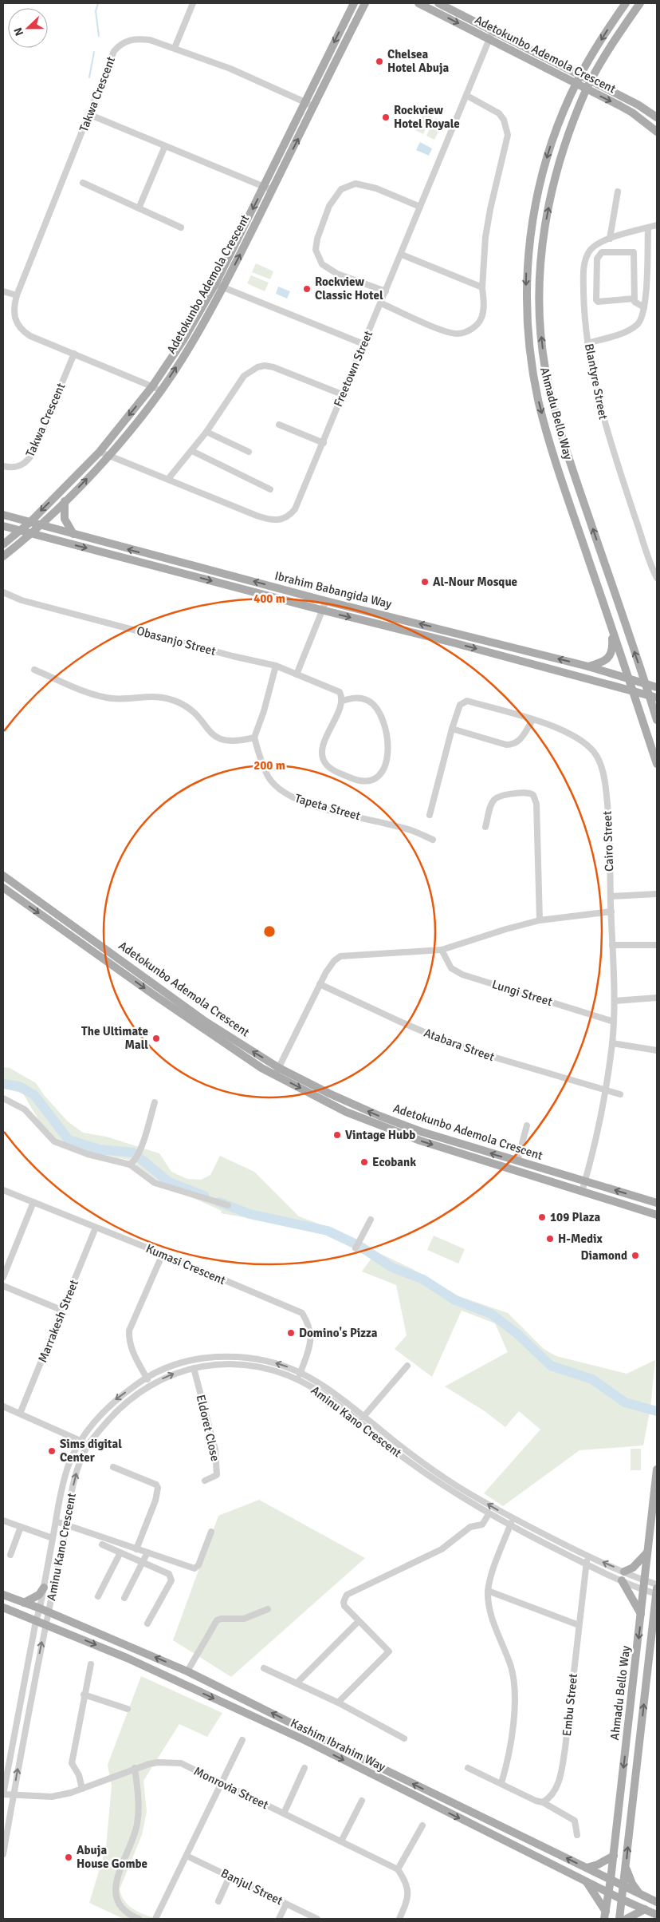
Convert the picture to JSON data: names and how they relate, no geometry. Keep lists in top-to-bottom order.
{
  "streets": {
    "main road": [
      "Adetokunbo Ademola Crescent",
      "Ahmadu Bello Way",
      "Ibrahim Babangida Way",
      "Kashim Ibrahim Way"
    ],
    "street": [
      "Takwa Crescent",
      "Freetown Street",
      "Blantyre Street",
      "Obasanjo Street",
      "Tapeta Street",
      "Cairo Street",
      "Lungi Street",
      "Atabara Street",
      "Kumasi Crescent",
      "Marrakesh Street",
      "Aminu Kano Crescent",
      "Eldoret Close",
      "Embu Street",
      "Monrovia Street",
      "Banjul Street"
    ]
  },
  "crossings": [
    ["Adetokunbo Ademola Crescent", "Takwa Crescent"],
    ["Adetokunbo Ademola Crescent", "Freetown Street"],
    ["Adetokunbo Ademola Crescent", "Ahmadu Bello Way"],
    ["Adetokunbo Ademola Crescent", "Ibrahim Babangida Way"],
    ["Adetokunbo Ademola Crescent", "Cairo Street"],
    ["Ahmadu Bello Way", "Ibrahim Babangida Way"],
    ["Ahmadu Bello Way", "Aminu Kano Crescent"],
    ["Ahmadu Bello Way", "Kashim Ibrahim Way"],
    ["Cairo Street", "Lungi Street"],
    ["Cairo Street", "Atabara Street"],
    ["Kumasi Crescent", "Marrakesh Street"],
    ["Kumasi Crescent", "Aminu Kano Crescent"],
    ["Aminu Kano Crescent", "Eldoret Close"],
    ["Aminu Kano Crescent", "Embu Street"],
    ["Aminu Kano Crescent", "Kashim Ibrahim Way"],
    ["Aminu Kano Crescent", "Monrovia Street"]
  ],
  "places": [
    "Chelsea Hotel Abuja",
    "Rockview Hotel Royale",
    "Rockview Classic Hotel",
    "Al-Nour Mosque",
    "The Ultimate Mall",
    "Vintage Hubb",
    "Ecobank",
    "109 Plaza",
    "H-Medix",
    "Diamond",
    "Domino's Pizza",
    "Sims digital Center",
    "Abuja House Gombe"
  ],
  "north": "left",
  "rings": ["400 m", "200 m"]
}
